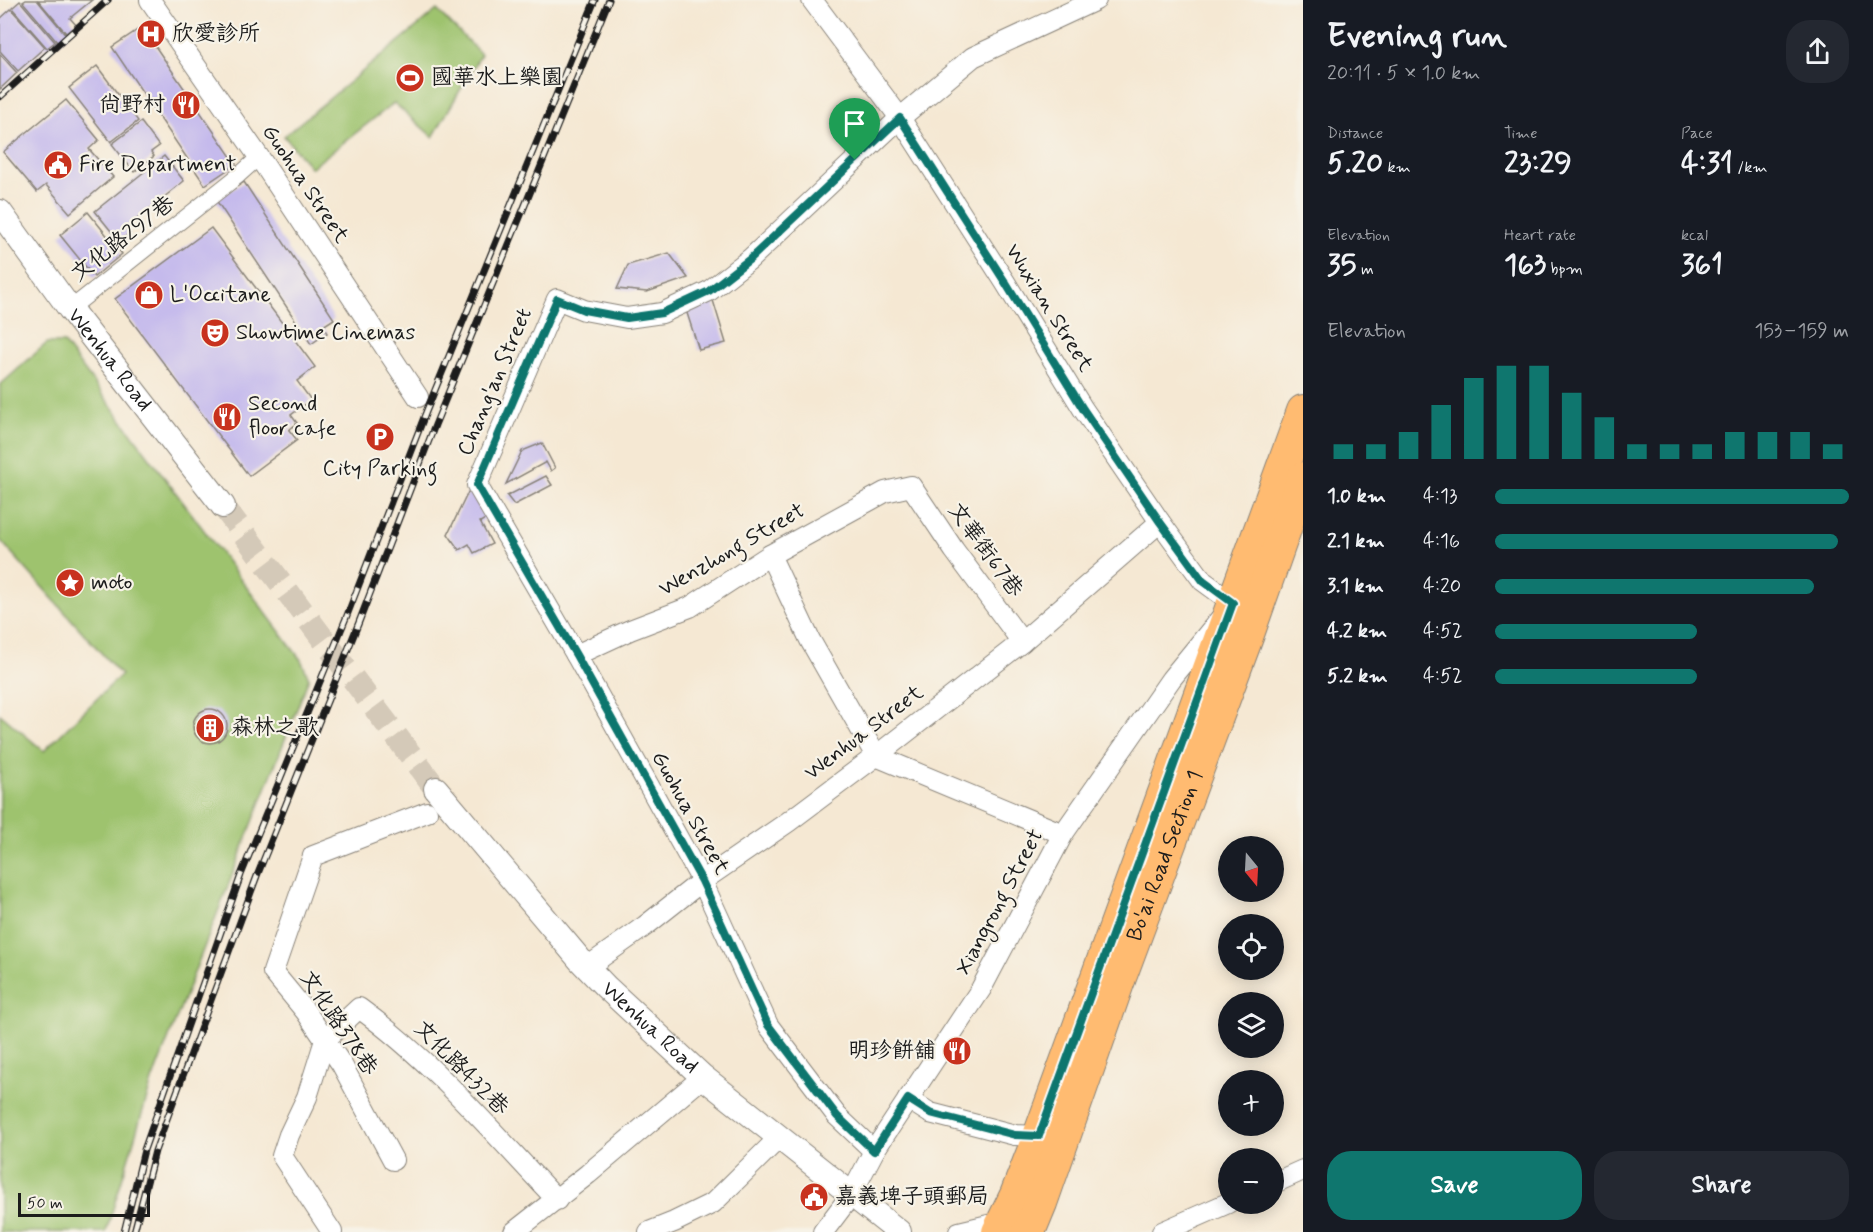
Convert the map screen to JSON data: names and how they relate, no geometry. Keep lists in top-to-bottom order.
{
  "streets": {
    "main road": ["Bo'ai Road Section 1"],
    "street": [
      "Guohua Street",
      "文化路297巷",
      "Wuxian Street",
      "Wenhua Road",
      "Chang'an Street",
      "Wenzhong Street",
      "文華街67巷",
      "Wenhua Street",
      "Xiangrong Street",
      "文化路378巷",
      "文化路432巷"
    ]
  },
  "crossings": [
    ["Guohua Street", "文化路297巷"],
    ["Guohua Street", "Chang'an Street"],
    ["Guohua Street", "Wenzhong Street"],
    ["Guohua Street", "Wenhua Street"],
    ["Guohua Street", "Xiangrong Street"],
    ["文化路297巷", "Wenhua Road"],
    ["Wuxian Street", "Chang'an Street"],
    ["Wuxian Street", "Wenhua Street"],
    ["Wuxian Street", "Bo'ai Road Section 1"],
    ["Wuxian Street", "Xiangrong Street"],
    ["Wenhua Road", "Wenhua Street"],
    ["Wenhua Road", "Xiangrong Street"],
    ["Wenzhong Street", "文華街67巷"],
    ["文華街67巷", "Wenhua Street"],
    ["Bo'ai Road Section 1", "Xiangrong Street"],
    ["文化路378巷", "文化路432巷"]
  ],
  "places": {
    "hospital": ["欣愛診所"],
    "sports": ["國華水上樂園"],
    "restaurant": ["尚野村", "Second floor cafe", "明珍餅舖"],
    "public building": ["Fire Department", "嘉義埤子頭郵局"],
    "shop": ["L'Occitane"],
    "theatre": ["Showtime Cinemas"],
    "parking": ["City Parking"],
    "place": ["moto"],
    "building": ["森林之歌"]
  },
  "scale_bar": "50 m",
  "north": "bottom",
  "page": {
    "heading": ["Evening run", "20:11 · 5 × 1.0 km"],
    "stats": [
      ["Distance", "5.20 km"],
      ["Time", "23:29"],
      ["Pace", "4:31 /km"],
      ["Elevation", "35 m"],
      ["Heart rate", "163 bpm"],
      ["kcal", "361"]
    ],
    "chart": ["Elevation", "153–159 m"],
    "list": [
      {
        "name": "1.0 km",
        "note": "4:13"
      },
      {
        "name": "2.1 km",
        "note": "4:16"
      },
      {
        "name": "3.1 km",
        "note": "4:20"
      },
      {
        "name": "4.2 km",
        "note": "4:52"
      },
      {
        "name": "5.2 km",
        "note": "4:52"
      }
    ],
    "map_buttons": ["+", "−"],
    "buttons": ["Save", "Share"],
    "scale": "50 m"
  }
}
